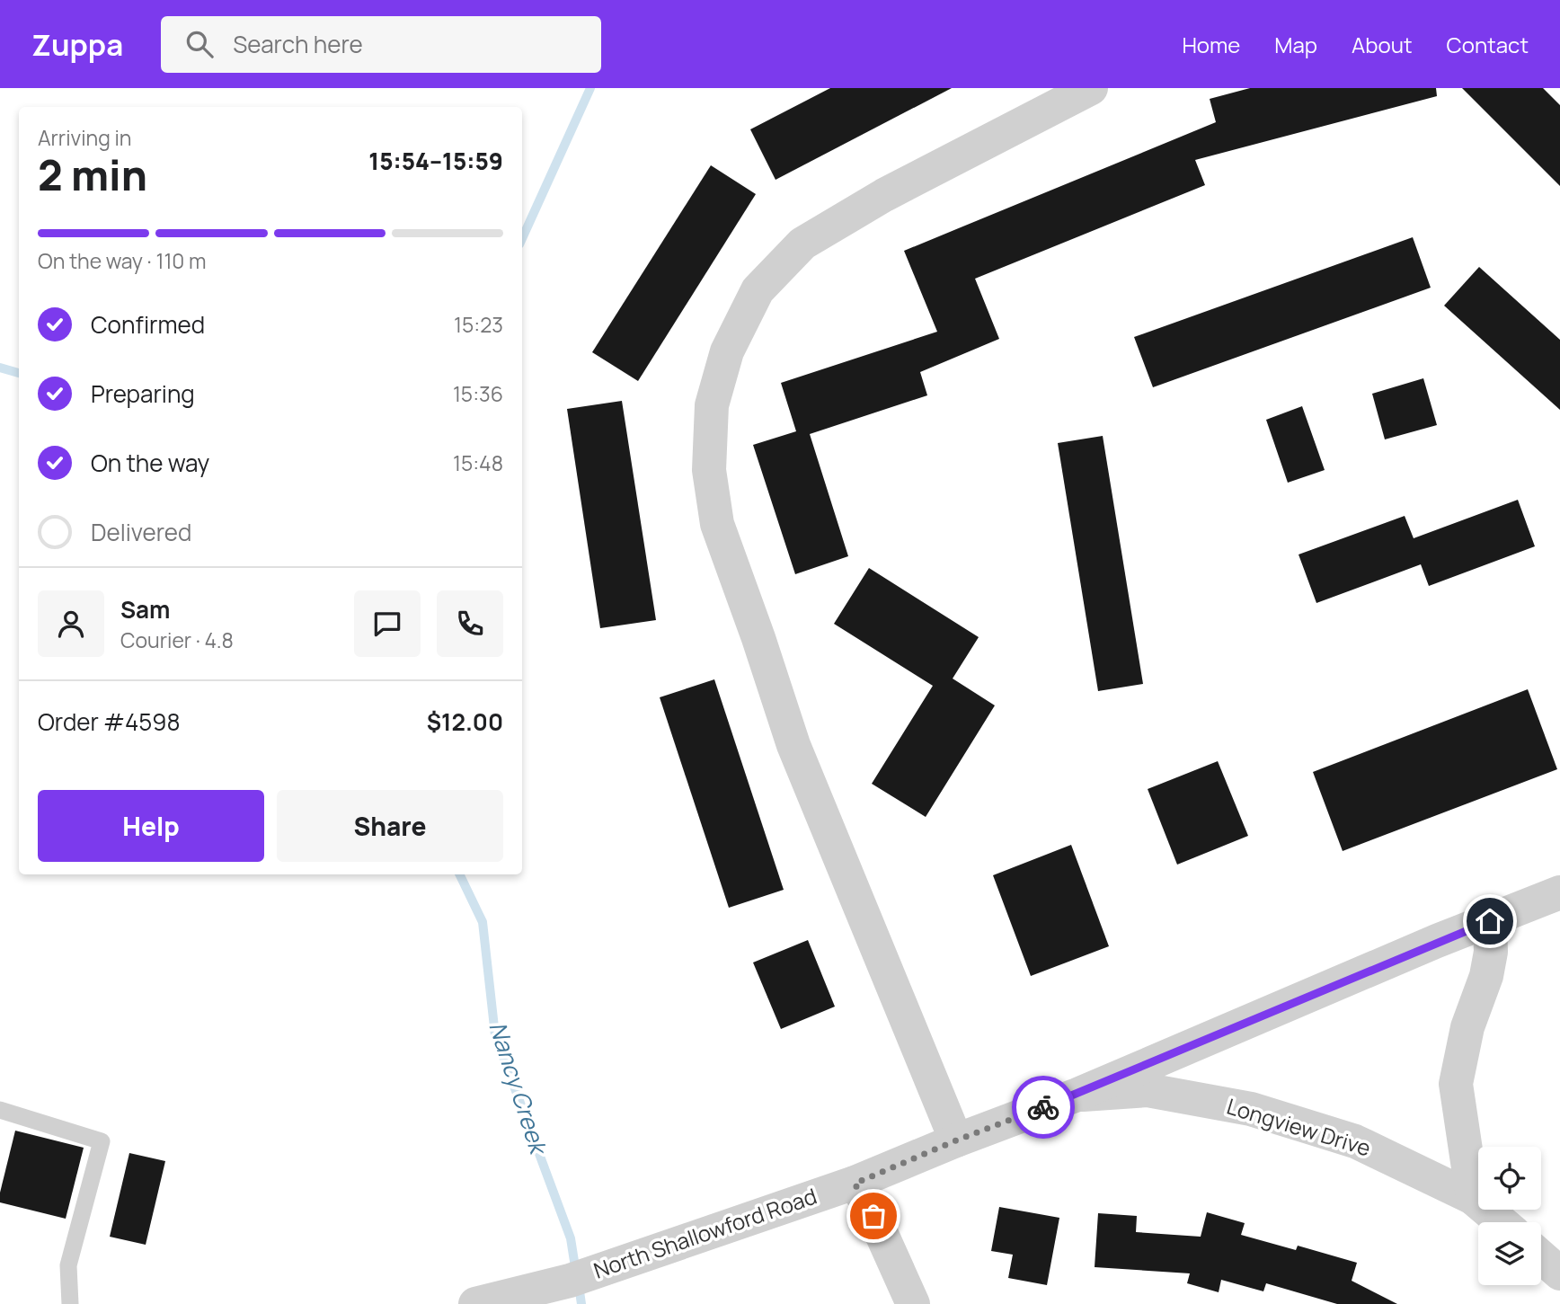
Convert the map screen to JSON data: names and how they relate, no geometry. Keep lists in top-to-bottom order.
{
  "streets": {
    "street": ["Longview Drive", "North Shallowford Road"]
  },
  "crossings": [
    ["Longview Drive", "North Shallowford Road"]
  ],
  "water": ["Nancy Creek"],
  "page": {
    "header": "Zuppa",
    "search": "Search here",
    "nav": [
      "Home",
      "Map",
      "About",
      "Contact"
    ],
    "heading": ["2 min", "Arriving in", "15:54–15:59"],
    "panel": [
      "Sam",
      "Courier · 4.8",
      "Order #4598",
      "$12.00"
    ],
    "bar": "On the way · 110 m",
    "list": [
      ["Confirmed", "15:23"],
      ["Preparing", "15:36"],
      ["On the way", "15:48"],
      "Delivered"
    ],
    "buttons": ["Help", "Share"]
  }
}
